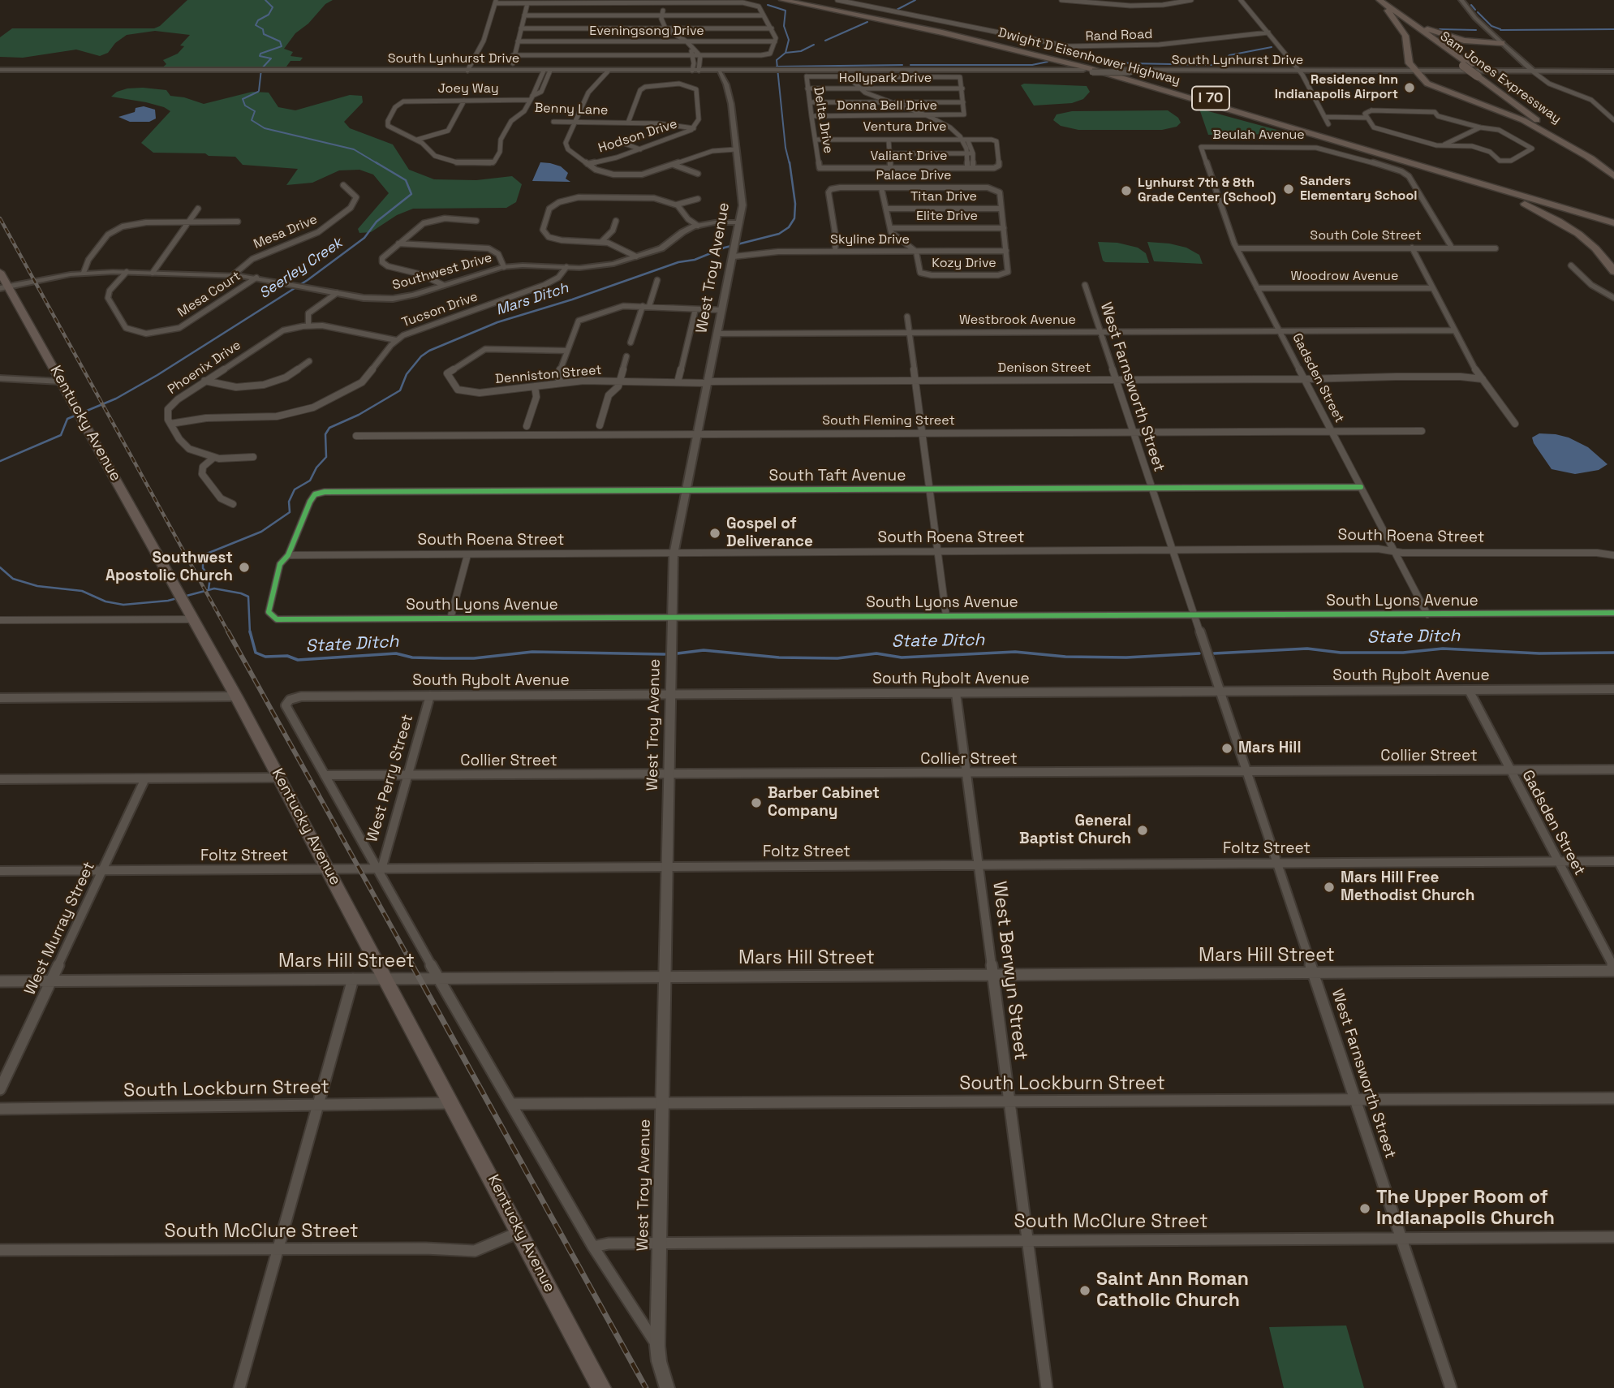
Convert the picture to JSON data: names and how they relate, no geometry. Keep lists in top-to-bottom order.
{
  "streets": {
    "highway": ["Dwight D Eisenhower Highway", "Sam Jones Expressway", "I 70"],
    "main road": ["South Lynhurst Drive", "Kentucky Avenue"],
    "street": [
      "Eveningsong Drive",
      "Rand Road",
      "Hollypark Drive",
      "Joey Way",
      "Donna Bell Drive",
      "Benny Lane",
      "Delta Drive",
      "Ventura Drive",
      "Beulah Avenue",
      "Hodson Drive",
      "Valiant Drive",
      "Palace Drive",
      "Titan Drive",
      "Elite Drive",
      "Mesa Drive",
      "South Cole Street",
      "Skyline Drive",
      "Kozy Drive",
      "West Troy Avenue",
      "Southwest Drive",
      "Woodrow Avenue",
      "Mesa Court",
      "Tucson Drive",
      "Westbrook Avenue",
      "Phoenix Drive",
      "Denison Street",
      "Denniston Street",
      "Gadsden Street",
      "West Farnsworth Street",
      "South Fleming Street",
      "South Taft Avenue",
      "South Roena Street",
      "South Lyons Avenue",
      "South Rybolt Avenue",
      "Collier Street",
      "West Perry Street",
      "Foltz Street",
      "West Murray Street",
      "Mars Hill Street",
      "West Berwyn Street",
      "South Lockburn Street",
      "South McClure Street"
    ]
  },
  "crossings": [
    ["South Lynhurst Drive", "Delta Drive"],
    ["South Lynhurst Drive", "West Troy Avenue"],
    ["Hollypark Drive", "Delta Drive"],
    ["Donna Bell Drive", "Delta Drive"],
    ["Benny Lane", "Hodson Drive"],
    ["Delta Drive", "Ventura Drive"],
    ["Delta Drive", "Valiant Drive"],
    ["Ventura Drive", "Valiant Drive"],
    ["Beulah Avenue", "South Cole Street"],
    ["Beulah Avenue", "Gadsden Street"],
    ["Palace Drive", "Titan Drive"],
    ["Palace Drive", "Skyline Drive"],
    ["Mesa Drive", "Southwest Drive"],
    ["South Cole Street", "Gadsden Street"],
    ["Skyline Drive", "Kozy Drive"],
    ["Skyline Drive", "West Troy Avenue"],
    ["West Troy Avenue", "Southwest Drive"],
    ["West Troy Avenue", "Westbrook Avenue"],
    ["West Troy Avenue", "Denison Street"],
    ["West Troy Avenue", "Denniston Street"],
    ["West Troy Avenue", "South Fleming Street"],
    ["West Troy Avenue", "South Taft Avenue"],
    ["West Troy Avenue", "South Roena Street"],
    ["West Troy Avenue", "South Lyons Avenue"],
    ["West Troy Avenue", "South Rybolt Avenue"],
    ["West Troy Avenue", "Collier Street"],
    ["West Troy Avenue", "Foltz Street"],
    ["West Troy Avenue", "Mars Hill Street"],
    ["West Troy Avenue", "South Lockburn Street"],
    ["West Troy Avenue", "South McClure Street"],
    ["Southwest Drive", "Mesa Court"],
    ["Southwest Drive", "Tucson Drive"],
    ["Southwest Drive", "Kentucky Avenue"],
    ["Woodrow Avenue", "Gadsden Street"],
    ["Tucson Drive", "Phoenix Drive"],
    ["Westbrook Avenue", "Gadsden Street"],
    ["Westbrook Avenue", "West Farnsworth Street"],
    ["Denison Street", "Denniston Street"],
    ["Denison Street", "Gadsden Street"],
    ["Denison Street", "West Farnsworth Street"],
    ["Gadsden Street", "South Fleming Street"],
    ["Gadsden Street", "South Taft Avenue"],
    ["Gadsden Street", "South Roena Street"],
    ["Gadsden Street", "South Lyons Avenue"],
    ["Gadsden Street", "South Rybolt Avenue"],
    ["Gadsden Street", "Collier Street"],
    ["Gadsden Street", "Foltz Street"],
    ["Gadsden Street", "Mars Hill Street"],
    ["West Farnsworth Street", "South Fleming Street"],
    ["West Farnsworth Street", "South Taft Avenue"],
    ["West Farnsworth Street", "South Roena Street"],
    ["West Farnsworth Street", "South Lyons Avenue"],
    ["West Farnsworth Street", "South Rybolt Avenue"],
    ["West Farnsworth Street", "Collier Street"],
    ["West Farnsworth Street", "Foltz Street"],
    ["West Farnsworth Street", "Mars Hill Street"],
    ["West Farnsworth Street", "South Lockburn Street"],
    ["West Farnsworth Street", "South McClure Street"],
    ["Kentucky Avenue", "Foltz Street"],
    ["Kentucky Avenue", "Mars Hill Street"],
    ["Kentucky Avenue", "South Lockburn Street"],
    ["Kentucky Avenue", "South McClure Street"],
    ["South Taft Avenue", "South Roena Street"],
    ["South Taft Avenue", "South Lyons Avenue"],
    ["South Roena Street", "South Lyons Avenue"],
    ["South Rybolt Avenue", "Collier Street"],
    ["South Rybolt Avenue", "West Perry Street"],
    ["South Rybolt Avenue", "West Berwyn Street"],
    ["Collier Street", "West Perry Street"],
    ["Collier Street", "West Berwyn Street"],
    ["West Perry Street", "Foltz Street"],
    ["Foltz Street", "West Murray Street"],
    ["Foltz Street", "West Berwyn Street"],
    ["West Murray Street", "Mars Hill Street"],
    ["Mars Hill Street", "West Berwyn Street"],
    ["West Berwyn Street", "South Lockburn Street"],
    ["West Berwyn Street", "South McClure Street"]
  ],
  "water": ["Seerley Creek", "Mars Ditch", "State Ditch"],
  "places": [
    "Residence Inn Indianapolis Airport",
    "Sanders Elementary School",
    "Lynhurst 7th & 8th Grade Center (School)",
    "Gospel of Deliverance",
    "Southwest Apostolic Church",
    "Mars Hill",
    "Barber Cabinet Company",
    "General Baptist Church",
    "Mars Hill Free Methodist Church",
    "The Upper Room of Indianapolis Church",
    "Saint Ann Roman Catholic Church"
  ]
}
